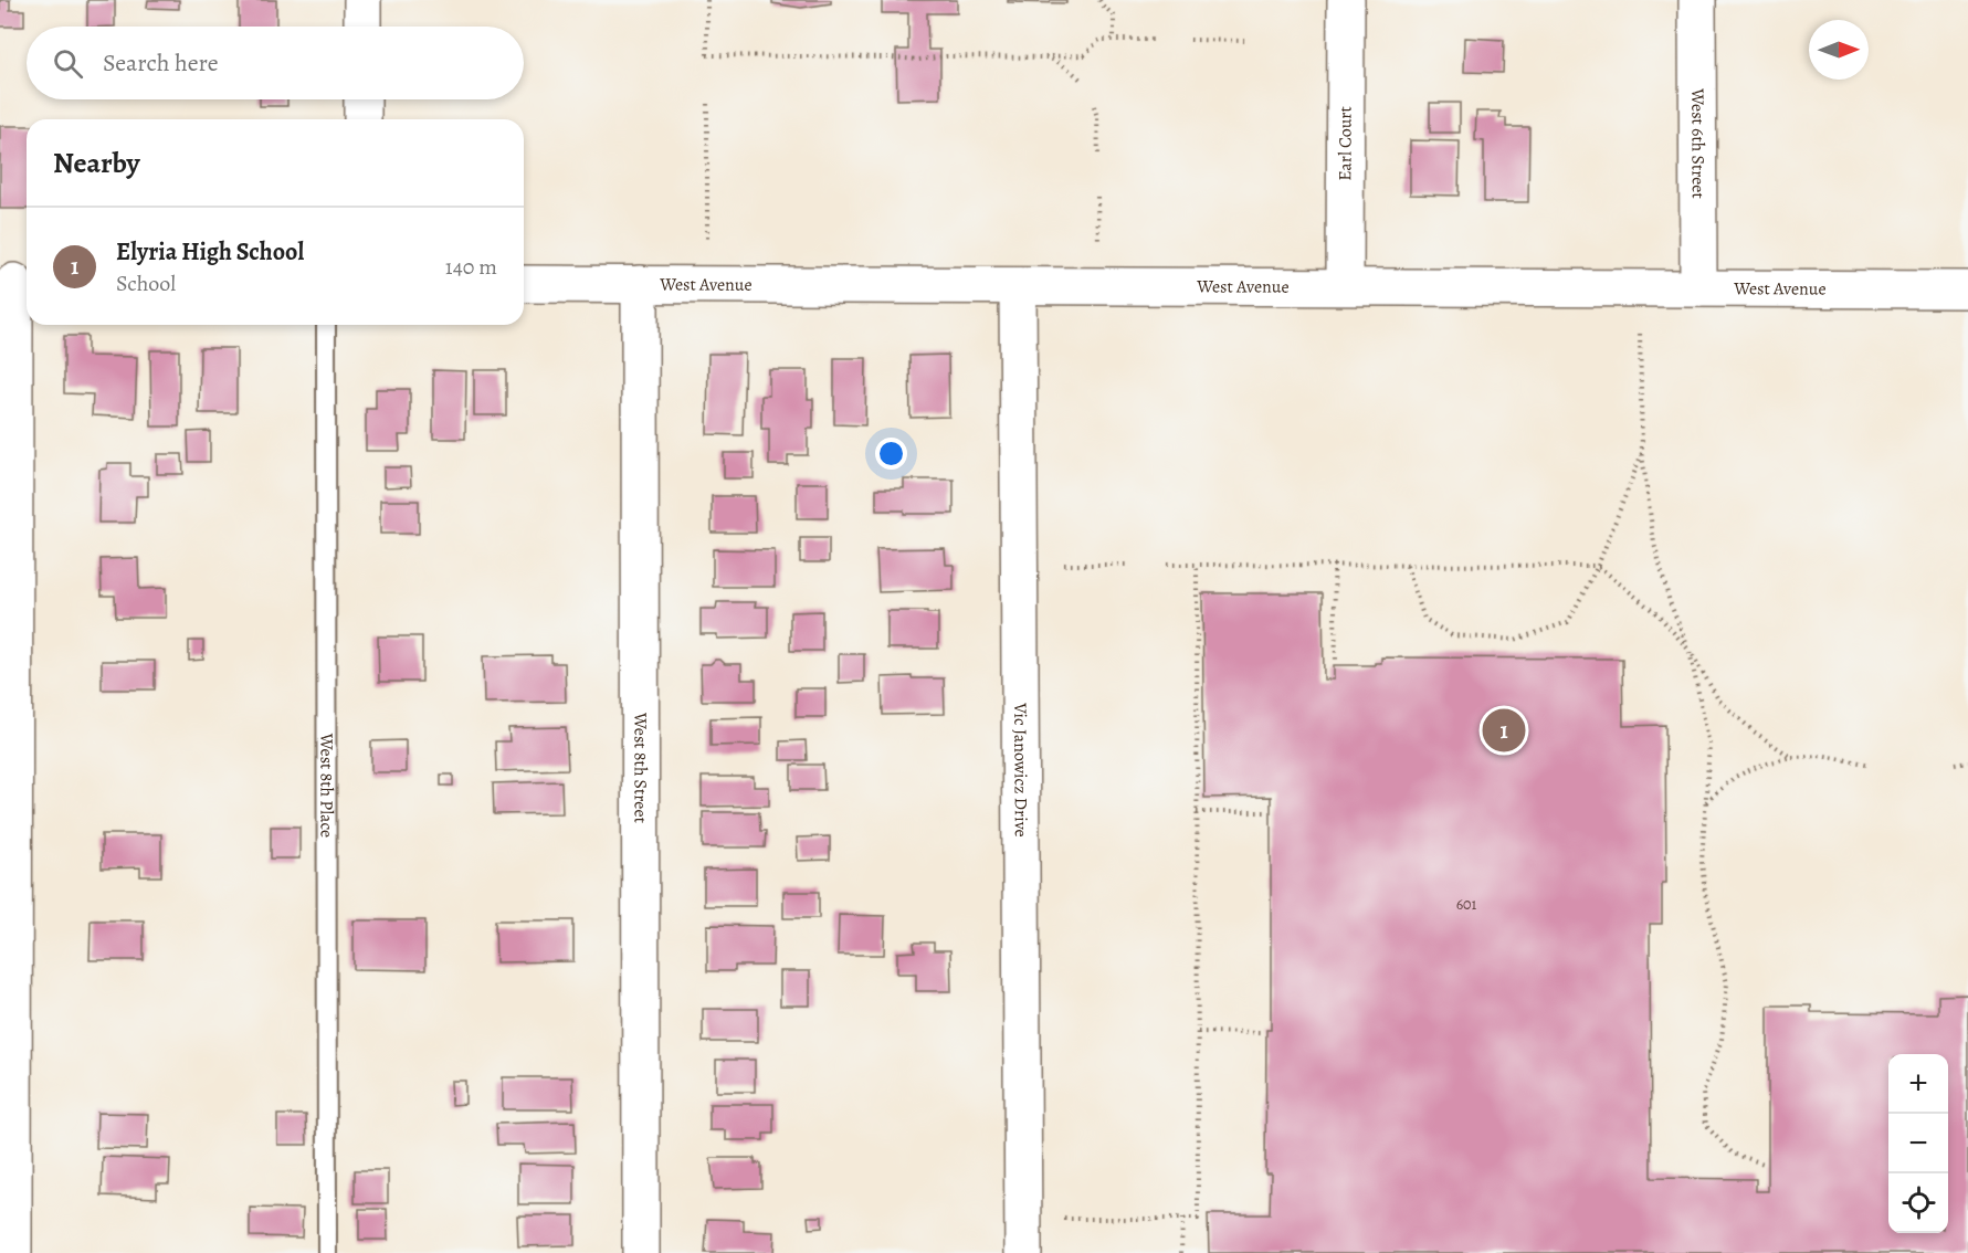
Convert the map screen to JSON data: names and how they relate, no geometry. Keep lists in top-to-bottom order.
{
  "streets": {
    "street": [
      "Earl Court",
      "West 6th Street",
      "West Avenue",
      "West 8th Street",
      "Vic Janowicz Drive"
    ],
    "lane": ["West 8th Place"]
  },
  "crossings": [
    ["Earl Court", "West Avenue"],
    ["West 6th Street", "West Avenue"],
    ["West Avenue", "West 8th Street"],
    ["West Avenue", "Vic Janowicz Drive"]
  ],
  "house_numbers": ["601"],
  "north": "right",
  "page": {
    "search": "Search here",
    "heading": "Nearby",
    "list": [
      {
        "mark": "1",
        "name": "Elyria High School",
        "note": "School",
        "value": "140 m"
      }
    ],
    "pins": "1",
    "map_buttons": ["+", "−"]
  }
}
